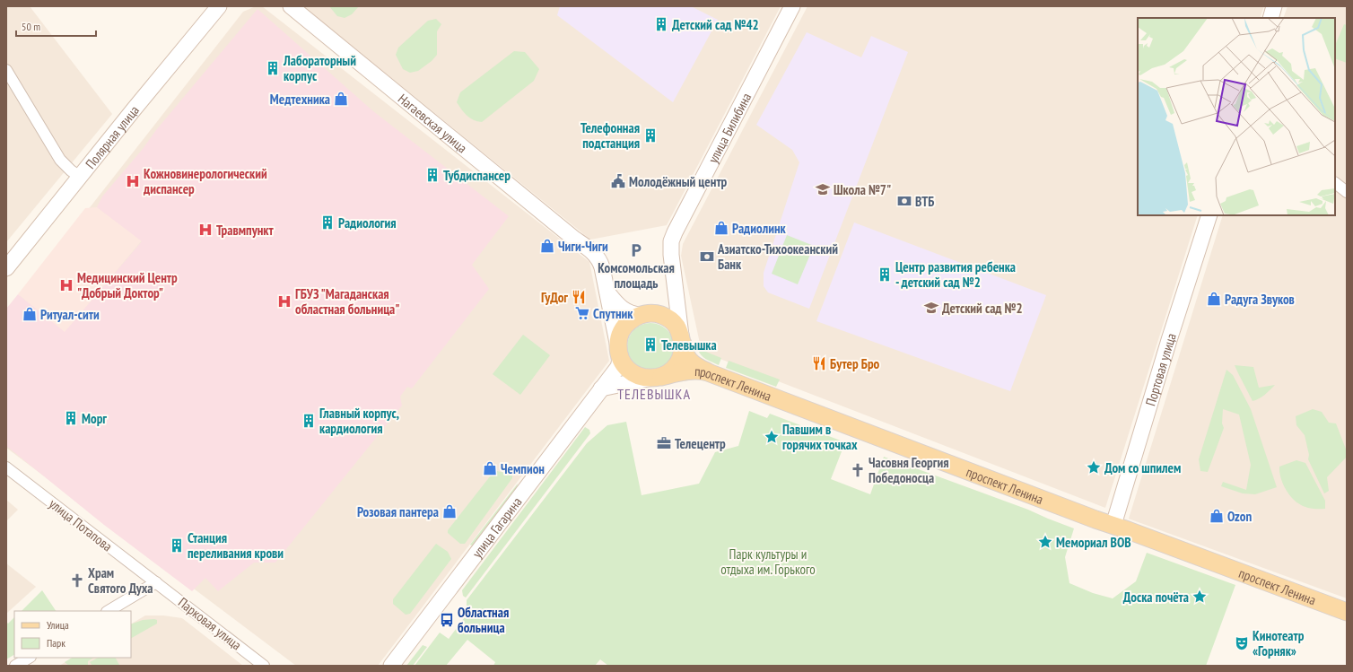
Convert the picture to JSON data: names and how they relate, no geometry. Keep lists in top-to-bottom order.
{
  "streets": {
    "main road": [
      "Нагаевская улица",
      "улица Билибина",
      "Полярная улица",
      "Портовая улица",
      "проспект Ленина",
      "улица Гагарина"
    ],
    "street": ["улица Потапова", "Парковая улица"]
  },
  "crossings": [
    ["Нагаевская улица", "улица Билибина"],
    ["Нагаевская улица", "проспект Ленина"],
    ["Нагаевская улица", "улица Гагарина"],
    ["улица Билибина", "проспект Ленина"],
    ["улица Билибина", "улица Гагарина"],
    ["Портовая улица", "проспект Ленина"],
    ["проспект Ленина", "улица Гагарина"],
    ["улица Потапова", "Парковая улица"]
  ],
  "districts": ["ТЕЛЕВЫШКА"],
  "parks": ["Парк культуры и отдыха им. Горького"],
  "places": {
    "building": [
      "Детский сад №42",
      "Лабораторный корпус",
      "Телефонная подстанция",
      "Тубдиспансер",
      "Радиология",
      "Центр развития ребенка - детский сад №2",
      "Телевышка",
      "Морг",
      "Главный корпус, кардиология",
      "Станция переливания крови"
    ],
    "shop": [
      "Медтехника",
      "Радиолинк",
      "Чиги-Чиги",
      "Радуга Звуков",
      "Ритуал-сити",
      "Чемпион",
      "Розовая пантера",
      "Ozon"
    ],
    "hospital": [
      "Кожновинерологический диспансер",
      "Травмпункт",
      "Медицинский Центр \"Добрый Доктор\"",
      "ГБУЗ \"Магаданская областная больница\""
    ],
    "public building": ["Молодёжный центр"],
    "school or university": ["Школа №7\"", "Детский сад №2"],
    "bank": ["ВТБ", "Азиатско-Тихоокеанский Банк"],
    "parking": ["Комсомольская площадь"],
    "restaurant": ["ГуДог", "Бутер Бро"],
    "supermarket": ["Спутник"],
    "place": [
      "Павшим в горячих точках",
      "Дом со шпилем",
      "Мемориал ВОВ",
      "Доска почёта"
    ],
    "office": ["Телецентр"],
    "church": ["Часовня Георгия Победоносца", "Храм Святого Духа"],
    "bus stop": ["Областная больница"],
    "theatre": ["Кинотеатр «Горняк»"]
  },
  "legend": ["Улица", "Парк"],
  "scale_bar": "50 m"
}
